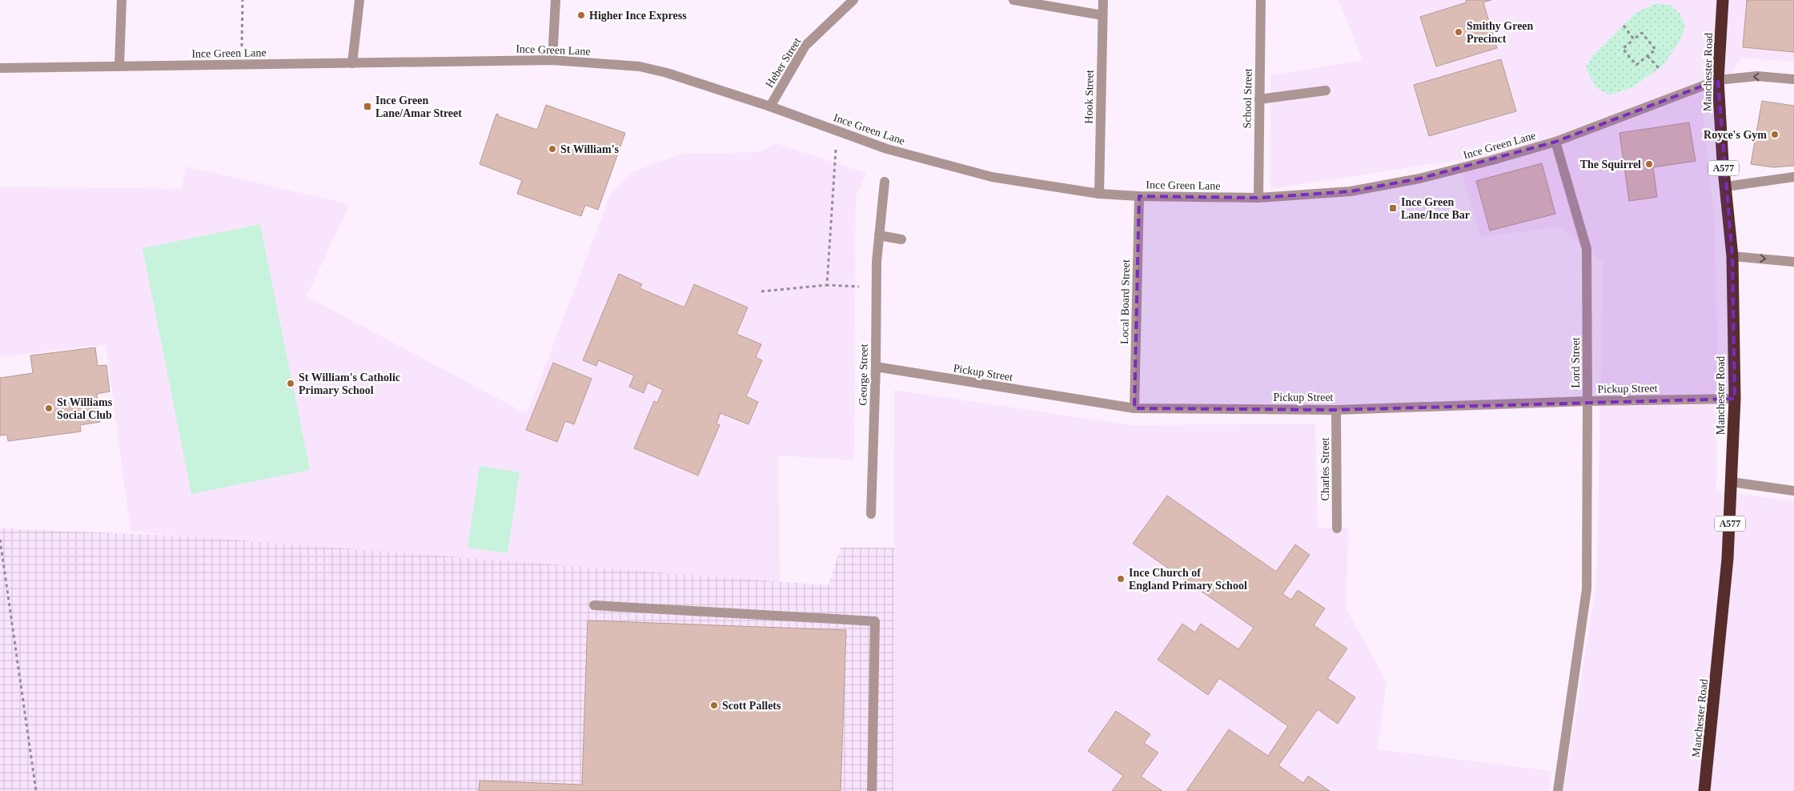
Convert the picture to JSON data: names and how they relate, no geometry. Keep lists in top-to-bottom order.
{
  "streets": {
    "highway": ["Manchester Road", "A577"],
    "street": [
      "Ince Green Lane",
      "Heber Street",
      "Hook Street",
      "School Street",
      "Local Board Street",
      "Lord Street",
      "Pickup Street",
      "George Street",
      "Charles Street"
    ]
  },
  "crossings": [
    ["Ince Green Lane", "Heber Street"],
    ["Ince Green Lane", "Manchester Road"],
    ["Ince Green Lane", "Hook Street"],
    ["Ince Green Lane", "School Street"],
    ["Ince Green Lane", "Local Board Street"],
    ["Ince Green Lane", "Lord Street"],
    ["Manchester Road", "Pickup Street"],
    ["Local Board Street", "Pickup Street"],
    ["Lord Street", "Pickup Street"],
    ["Pickup Street", "George Street"],
    ["Pickup Street", "Charles Street"]
  ],
  "places": {
    "other": [
      "Higher Ince Express",
      "Smithy Green Precinct",
      "Royce's Gym",
      "St William's",
      "The Squirrel",
      "St William's Catholic Primary School",
      "St Williams Social Club",
      "Ince Church of England Primary School",
      "Scott Pallets"
    ],
    "transit": ["Ince Green Lane/Amar Street", "Ince Green Lane/Ince Bar"]
  }
}
